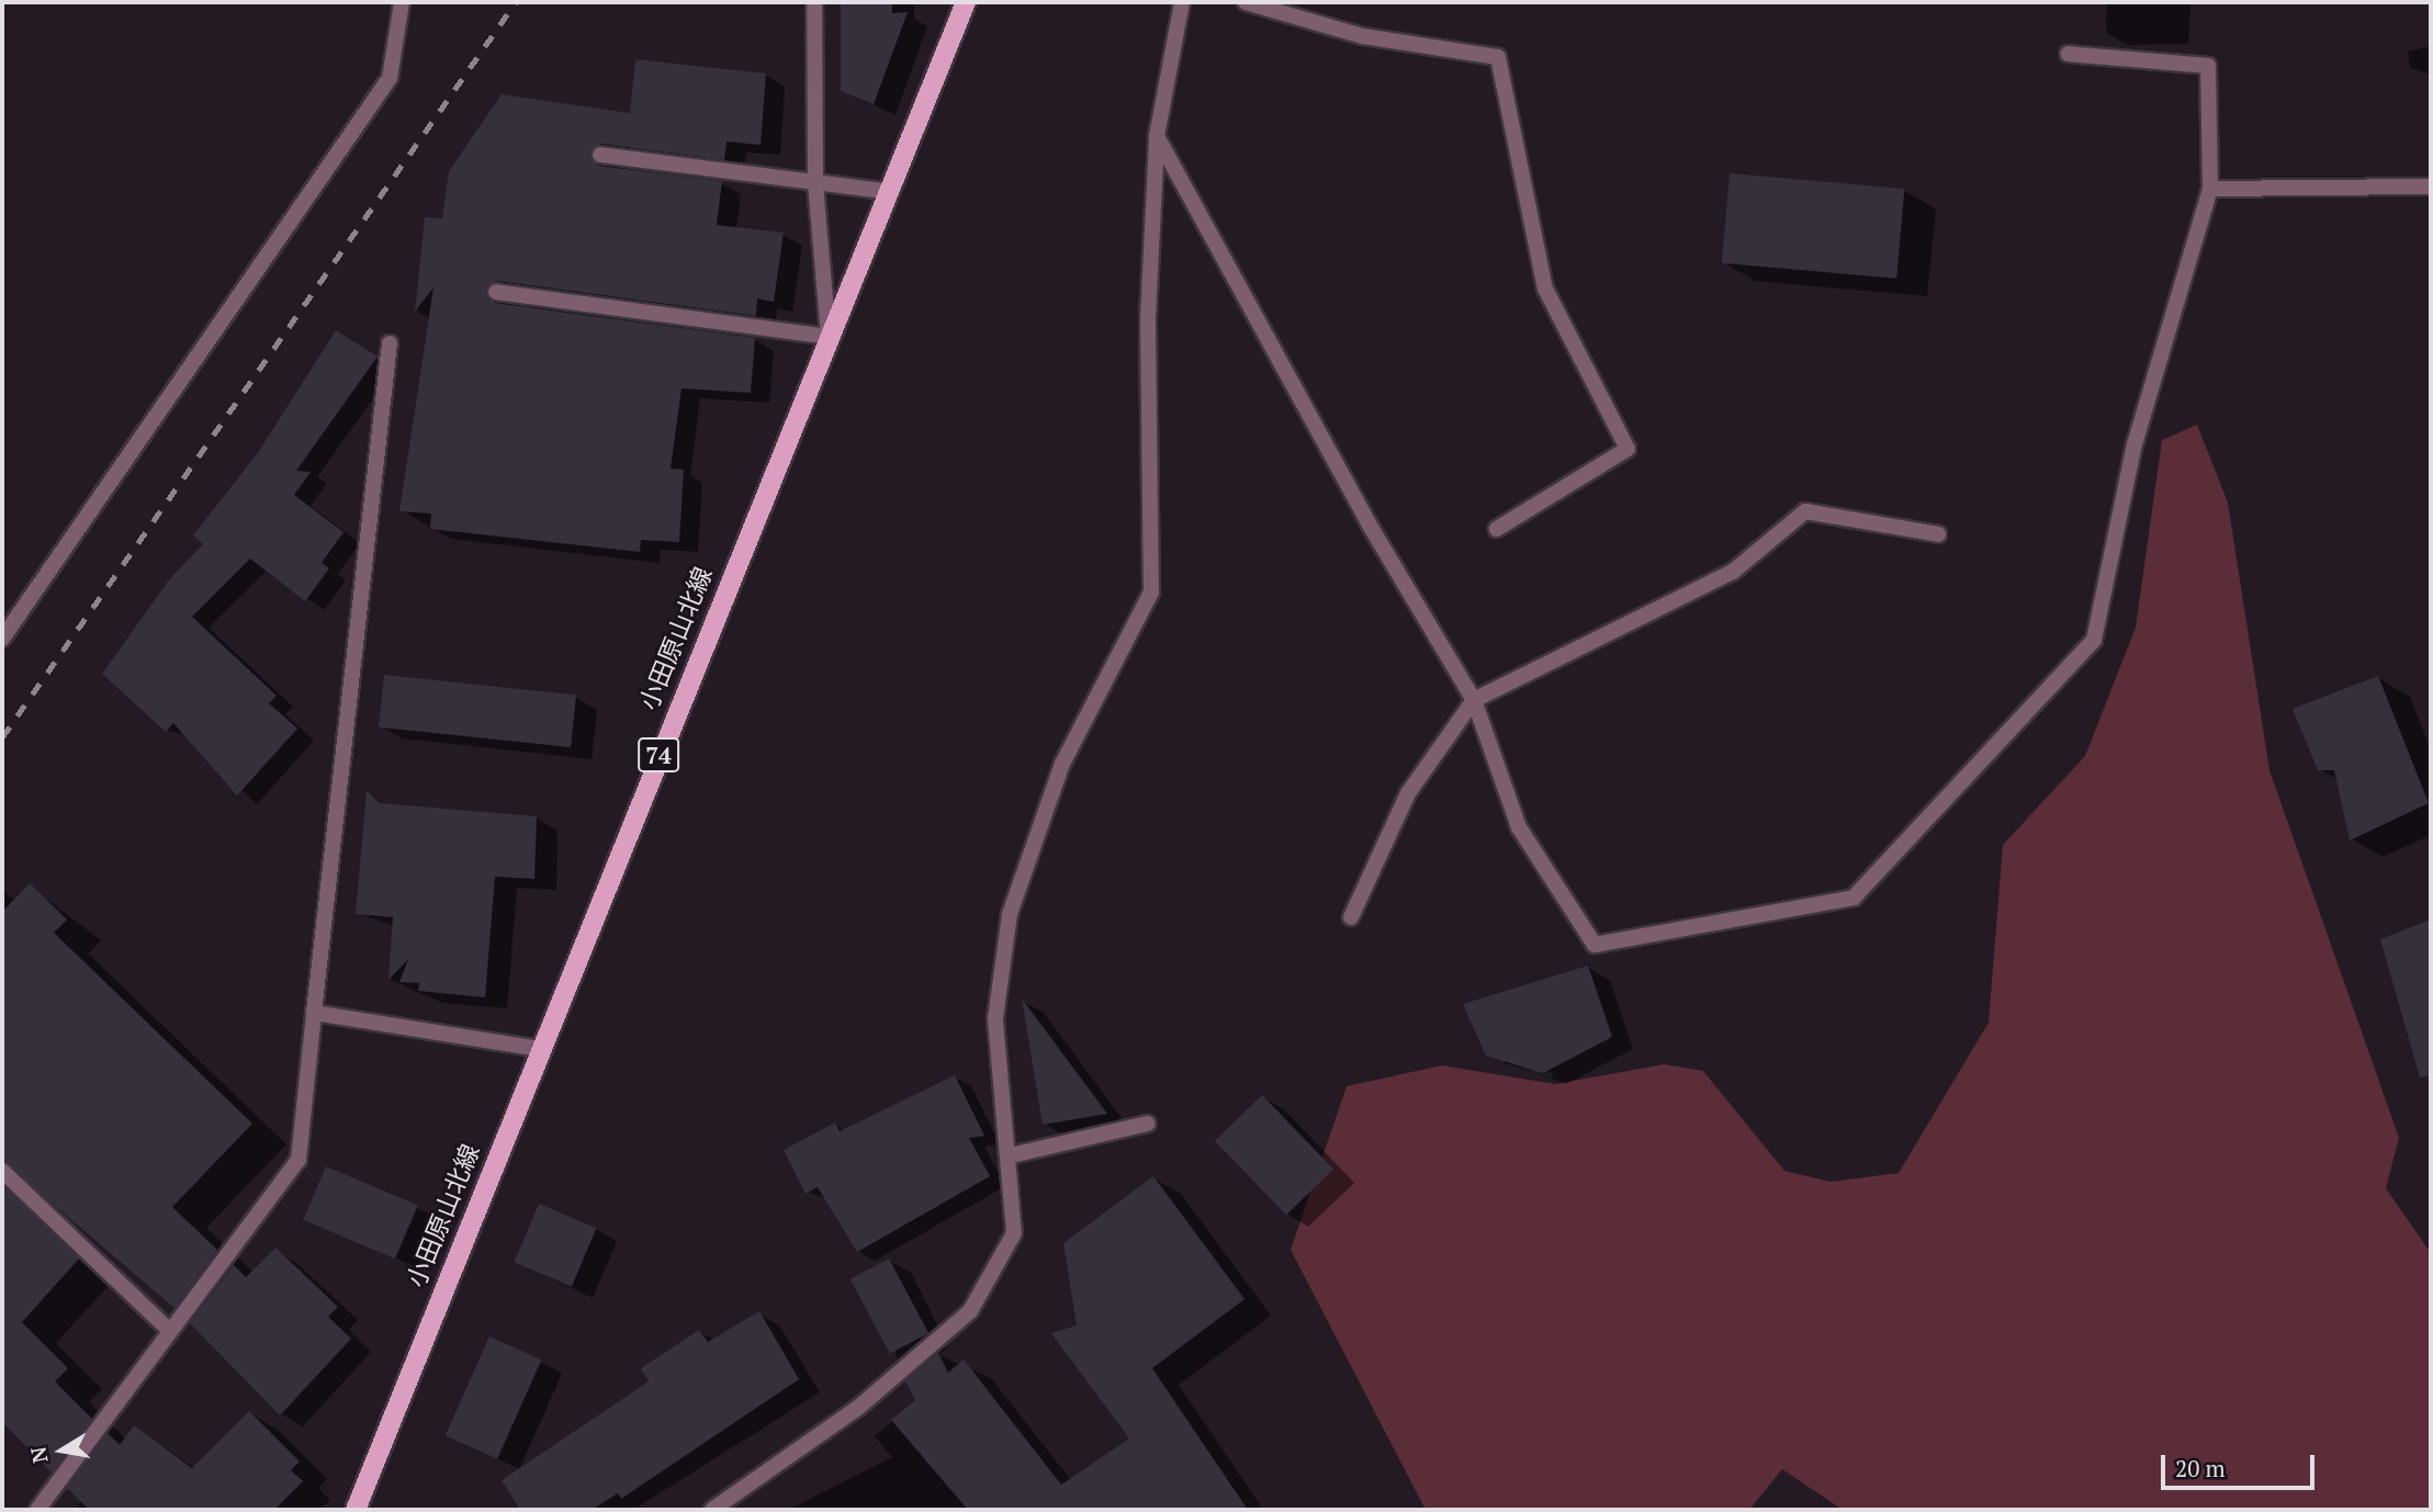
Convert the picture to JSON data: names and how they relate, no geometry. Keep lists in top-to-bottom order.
{
  "streets": {
    "main road": ["小田原山北線", "74"]
  },
  "scale_bar": "20 m",
  "north": "left"
}
